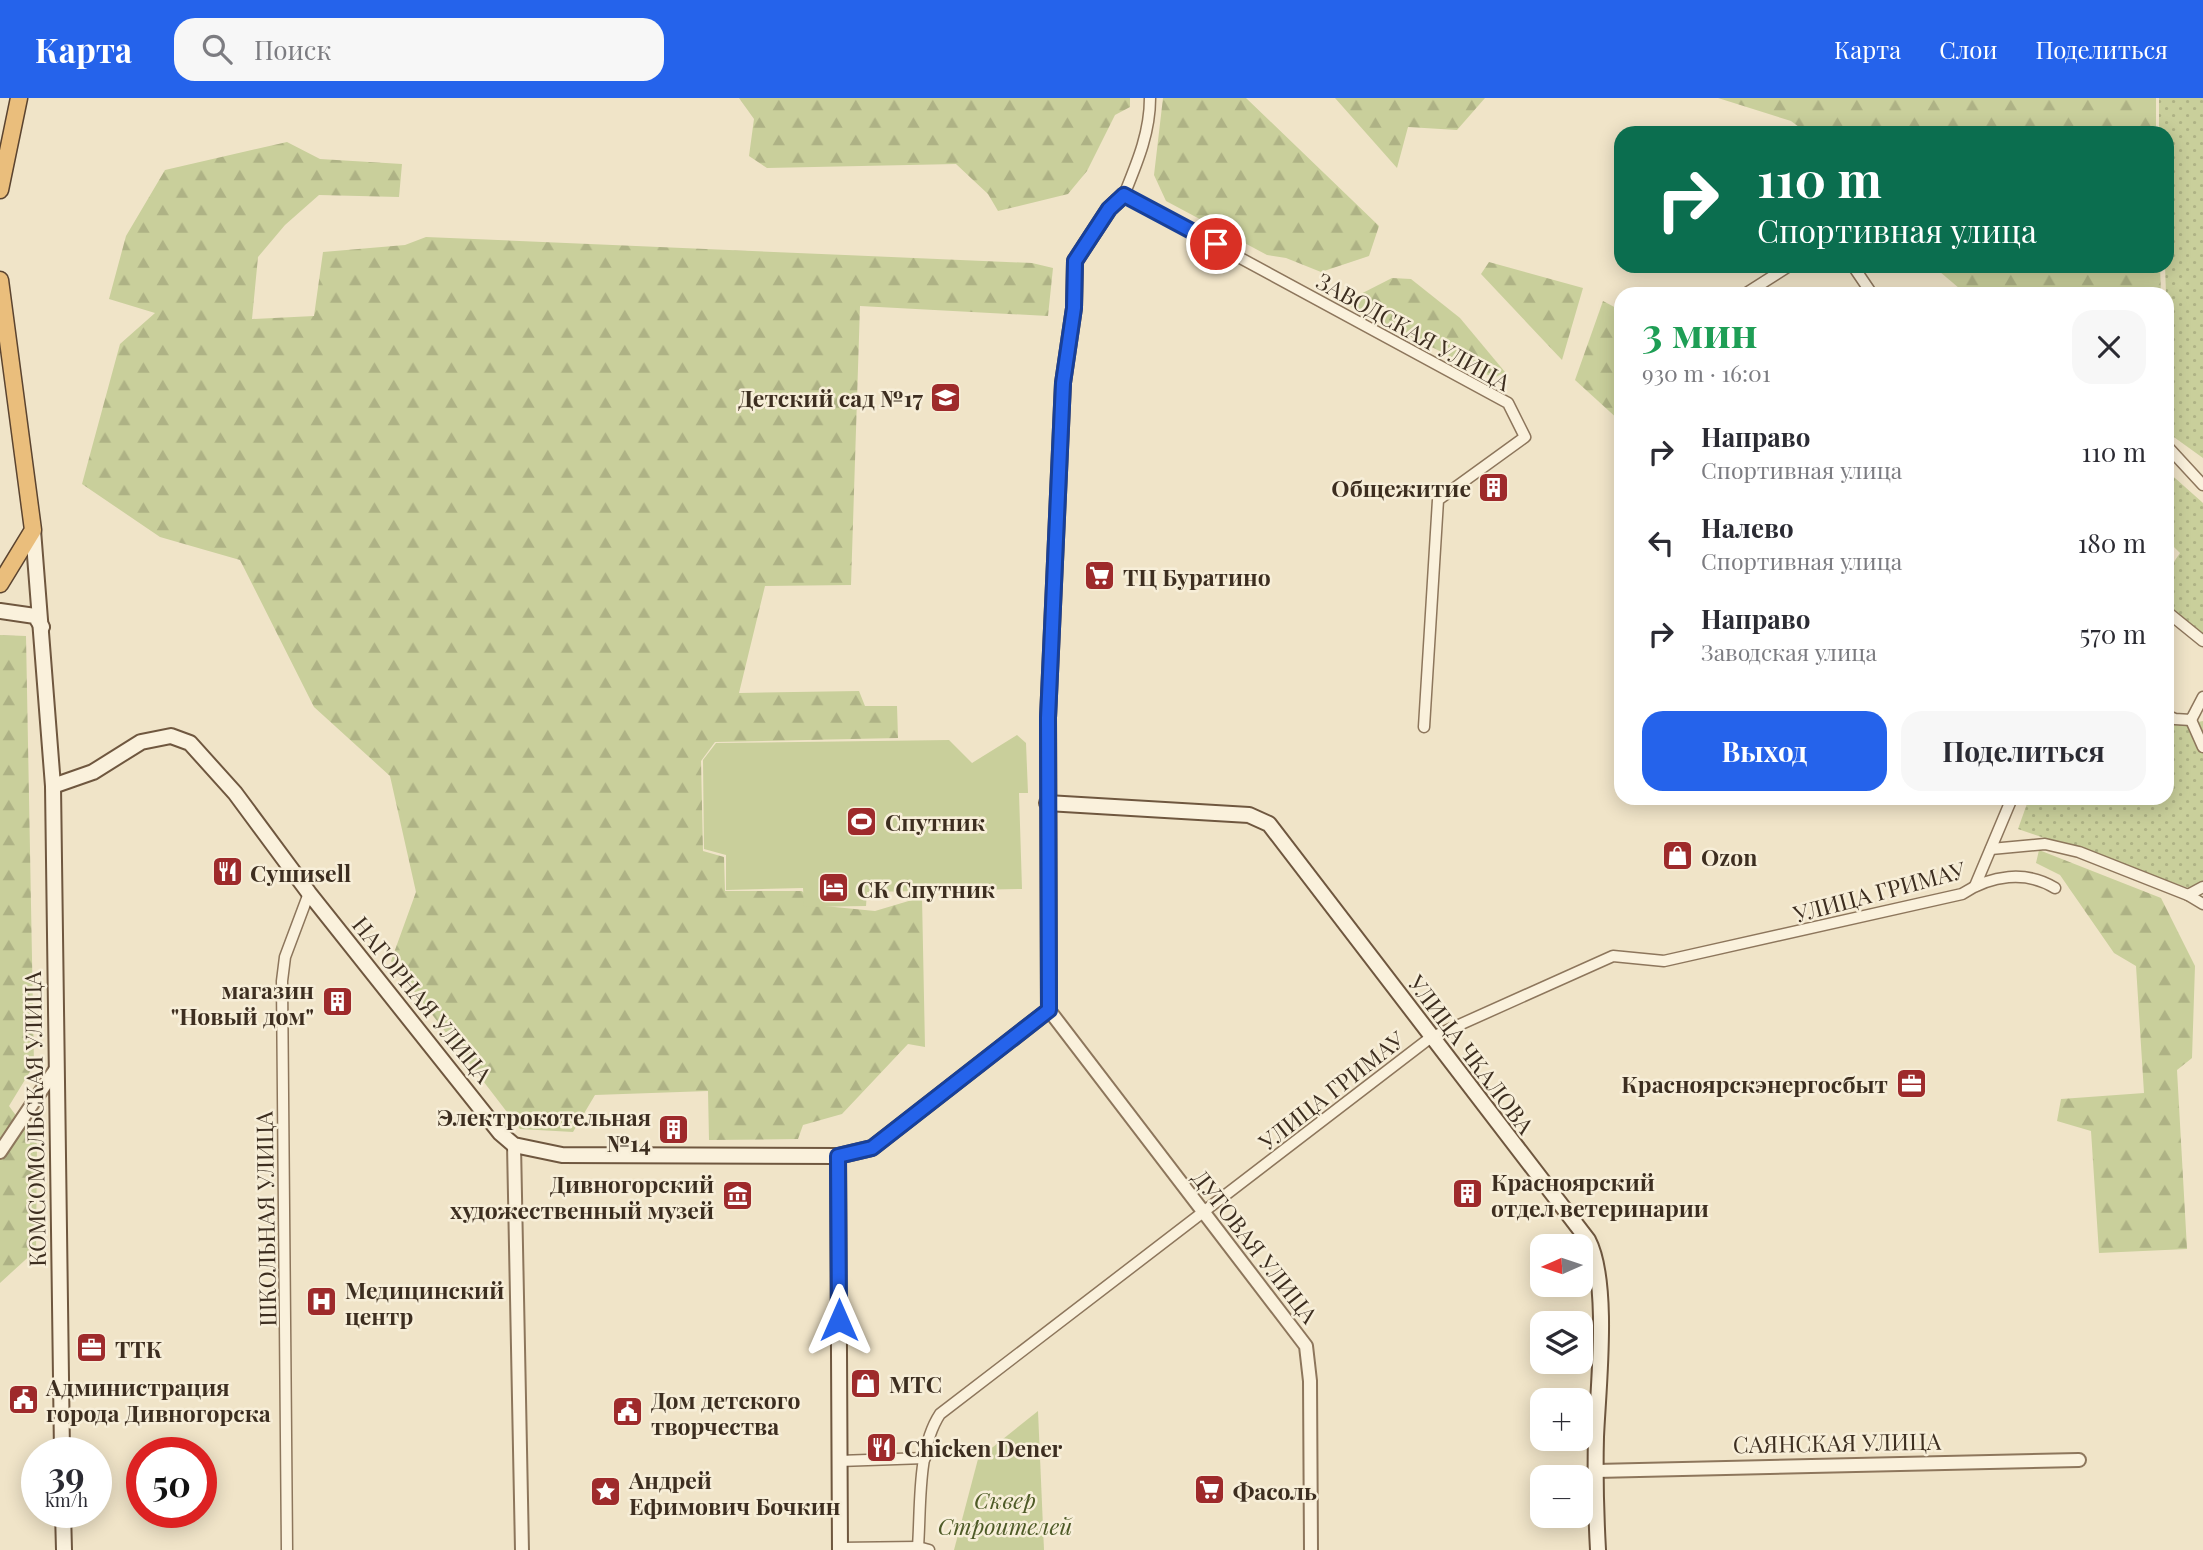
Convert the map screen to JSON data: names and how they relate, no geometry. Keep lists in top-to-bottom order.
{
  "streets": {
    "main road": ["НАГОРНАЯ УЛИЦА", "УЛИЦА ЧКАЛОВА", "КОМСОМОЛЬСКАЯ УЛИЦА"],
    "street": [
      "ЗАВОДСКАЯ УЛИЦА",
      "УЛИЦА ГРИМАУ",
      "ШКОЛЬНАЯ УЛИЦА",
      "ДУГОВАЯ УЛИЦА",
      "САЯНСКАЯ УЛИЦА"
    ]
  },
  "crossings": [
    ["УЛИЦА ГРИМАУ", "УЛИЦА ЧКАЛОВА"],
    ["УЛИЦА ГРИМАУ", "ДУГОВАЯ УЛИЦА"],
    ["НАГОРНАЯ УЛИЦА", "КОМСОМОЛЬСКАЯ УЛИЦА"],
    ["НАГОРНАЯ УЛИЦА", "ШКОЛЬНАЯ УЛИЦА"],
    ["УЛИЦА ЧКАЛОВА", "САЯНСКАЯ УЛИЦА"]
  ],
  "parks": ["Сквер Строителей"],
  "places": {
    "school or university": ["Детский сад №17"],
    "building": [
      "Общежитие",
      "магазин \"Новый дом\"",
      "Электрокотельная №14",
      "Красноярский отдел ветеринарии"
    ],
    "supermarket": ["ТЦ Буратино", "Фасоль"],
    "sports": ["Спутник"],
    "shop": ["Ozon", "МТС"],
    "restaurant": ["Сушиsell", "Chicken Dener"],
    "hotel": ["СК Спутник"],
    "office": ["Красноярскэнергосбыт", "ТТК"],
    "museum": ["Дивногорский художественный музей"],
    "hospital": ["Медицинский центр"],
    "public building": ["Администрация города Дивногорска", "Дом детского творчества"],
    "place": ["Андрей Ефимович Бочкин"]
  },
  "north": "left",
  "page": {
    "header": "Карта",
    "search": "Поиск",
    "nav": ["Карта", "Слои", "Поделиться"],
    "turn": ["110 m", "Спортивная улица"],
    "heading": ["3 мин", "930 m · 16:01"],
    "list": [
      {
        "name": "Направо",
        "note": "Спортивная улица",
        "value": "110 m"
      },
      {
        "name": "Налево",
        "note": "Спортивная улица",
        "value": "180 m"
      },
      {
        "name": "Направо",
        "note": "Заводская улица",
        "value": "570 m"
      }
    ],
    "buttons": ["Выход", "Поделиться"],
    "map_buttons": ["+", "−"],
    "speed": "39 km/h",
    "limit": "50"
  }
}
